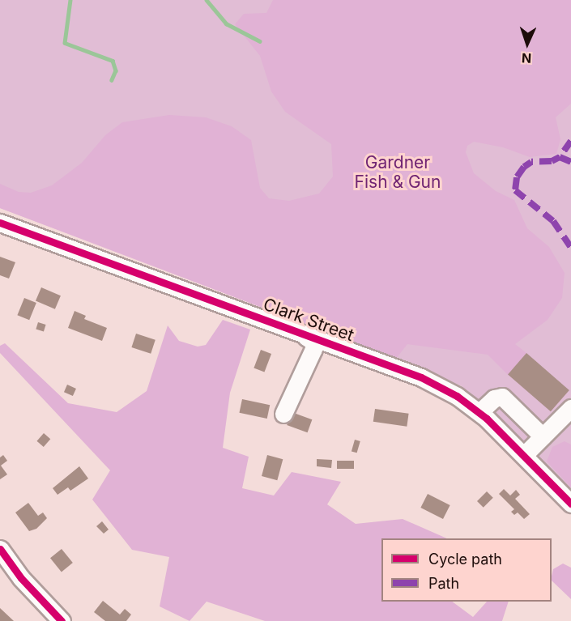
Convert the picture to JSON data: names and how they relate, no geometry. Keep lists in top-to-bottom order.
{
  "streets": {
    "street": ["Clark Street"]
  },
  "parks": ["Gardner Fish & Gun"],
  "legend": ["Cycle path", "Path"],
  "north": "bottom"
}
